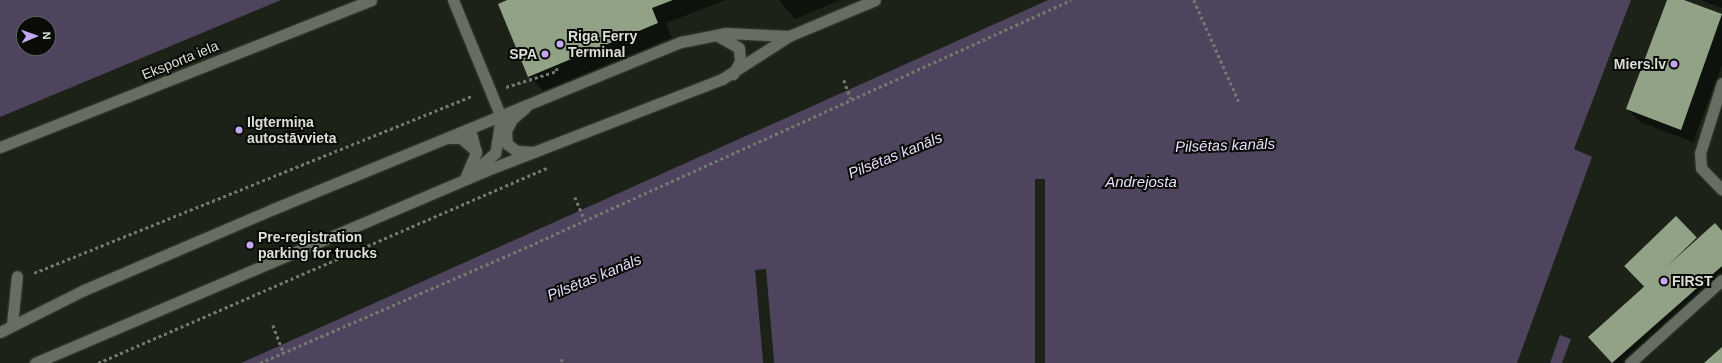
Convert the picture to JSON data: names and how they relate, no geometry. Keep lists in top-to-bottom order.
{
  "streets": {
    "street": ["Eksporta iela"]
  },
  "water": ["Pilsētas kanāls", "Andrejosta"],
  "places": [
    "Riga Ferry Terminal",
    "SPA",
    "Miers.lv",
    "Ilgtermiņa autostāvvieta",
    "Pre-registration parking for trucks",
    "FIRST"
  ],
  "north": "right"
}
